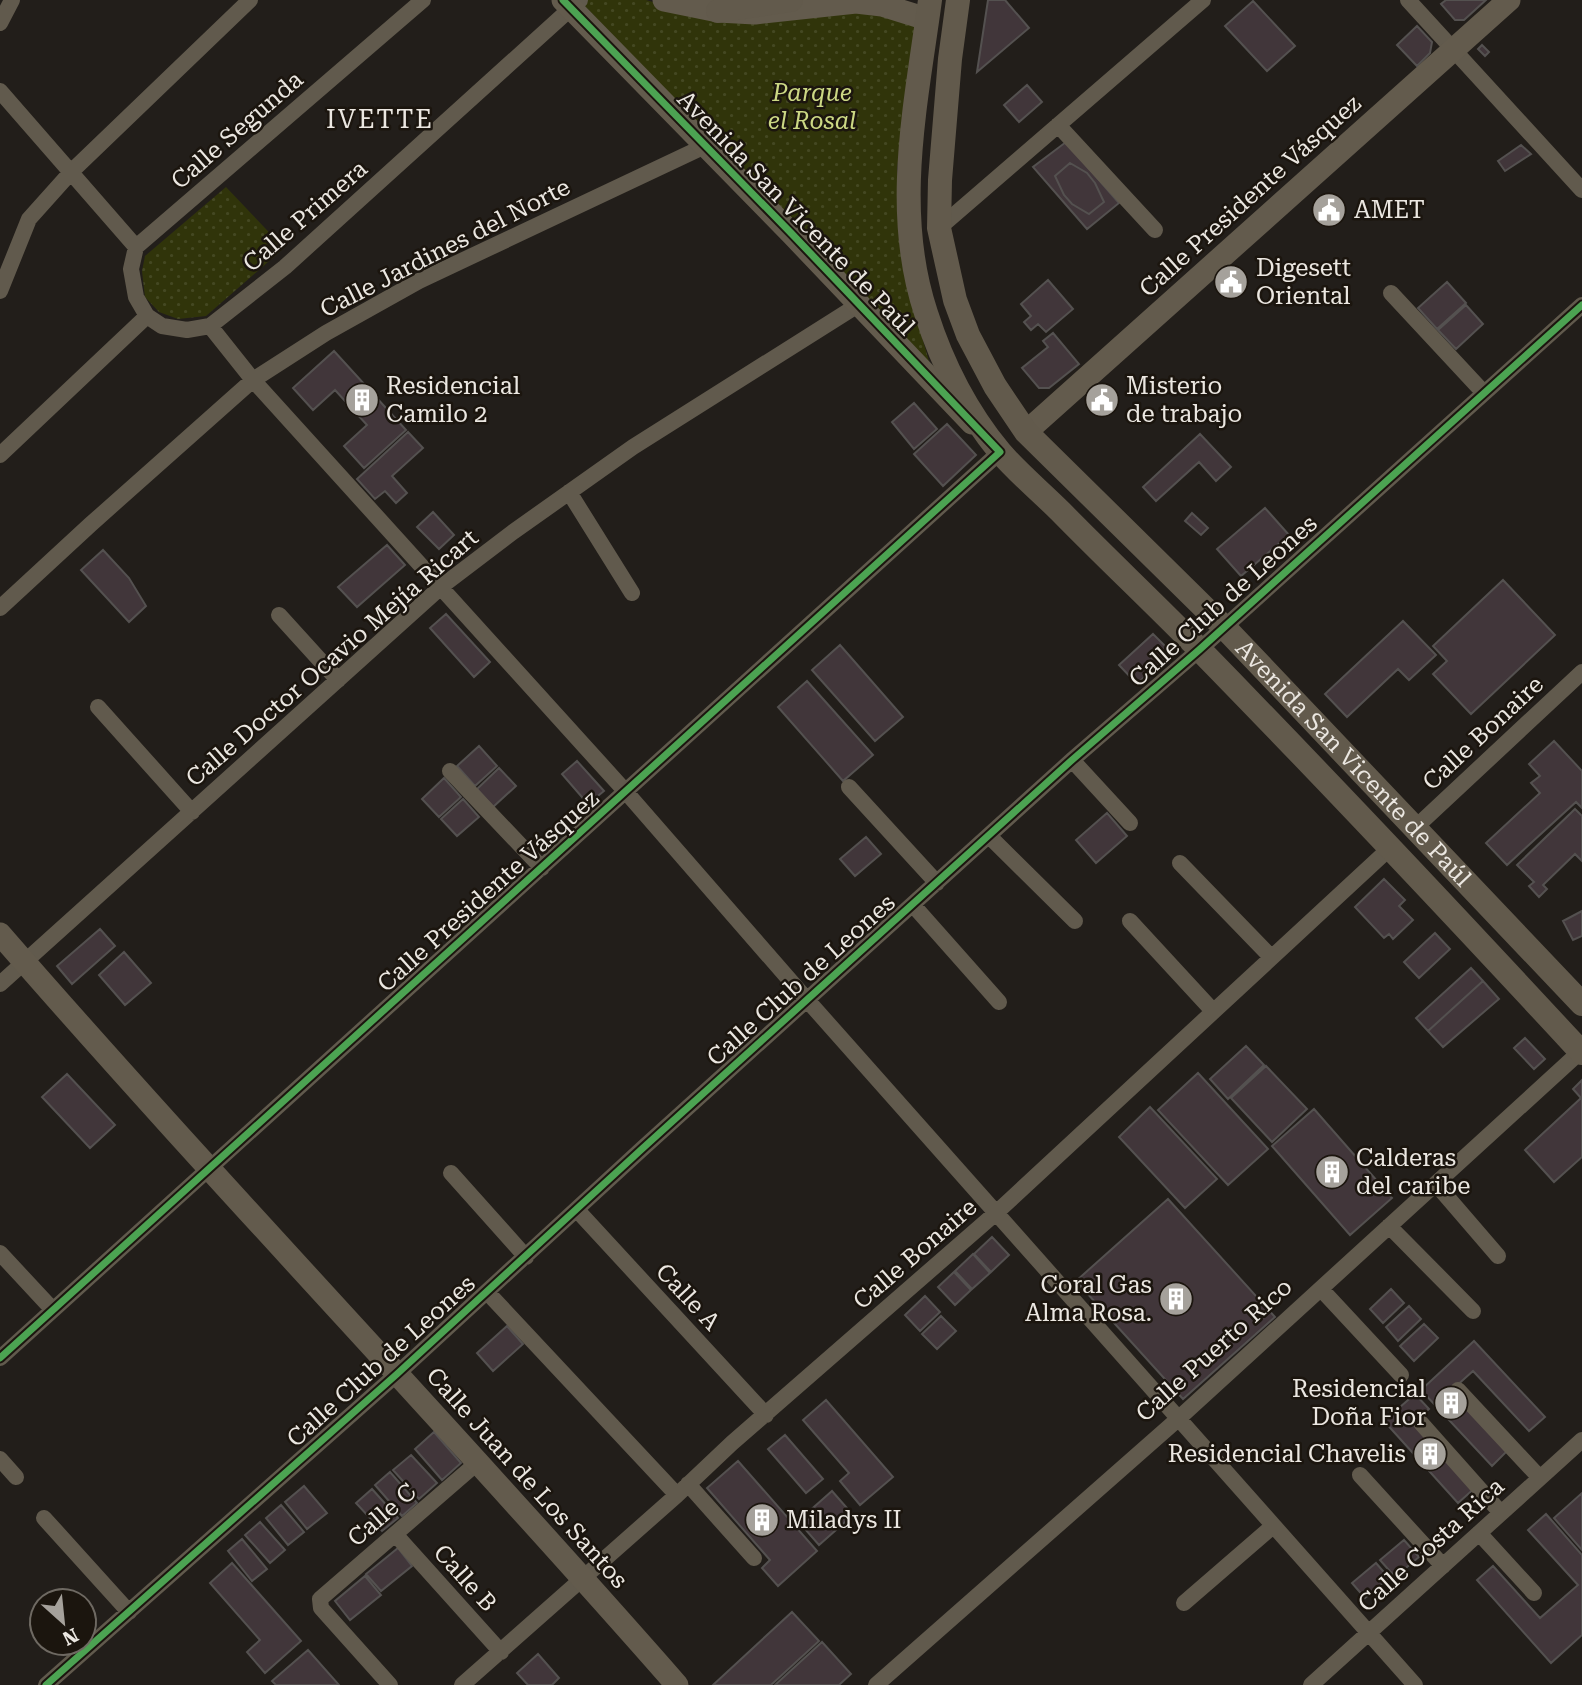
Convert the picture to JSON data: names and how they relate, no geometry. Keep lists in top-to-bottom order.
{
  "streets": {
    "main road": ["Avenida San Vicente de Paúl"],
    "street": [
      "Calle Segunda",
      "Calle Presidente Vásquez",
      "Calle Primera",
      "Calle Jardines del Norte",
      "Calle Club de Leones",
      "Calle Doctor Ocavio Mejía Ricart",
      "Calle Bonaire",
      "Calle A",
      "Calle Puerto Rico",
      "Calle Juan de Los Santos",
      "Calle C",
      "Calle Costa Rica",
      "Calle B"
    ]
  },
  "crossings": [
    ["Calle Presidente Vásquez", "Avenida San Vicente de Paúl"],
    ["Calle Presidente Vásquez", "Calle Juan de Los Santos"],
    ["Avenida San Vicente de Paúl", "Calle Primera"],
    ["Avenida San Vicente de Paúl", "Calle Jardines del Norte"],
    ["Avenida San Vicente de Paúl", "Calle Club de Leones"],
    ["Avenida San Vicente de Paúl", "Calle Doctor Ocavio Mejía Ricart"],
    ["Avenida San Vicente de Paúl", "Calle Bonaire"],
    ["Avenida San Vicente de Paúl", "Calle Puerto Rico"],
    ["Calle Club de Leones", "Calle A"],
    ["Calle Club de Leones", "Calle Juan de Los Santos"],
    ["Calle Doctor Ocavio Mejía Ricart", "Calle Juan de Los Santos"],
    ["Calle Bonaire", "Calle A"],
    ["Calle Bonaire", "Calle Juan de Los Santos"],
    ["Calle Bonaire", "Calle B"],
    ["Calle Juan de Los Santos", "Calle C"],
    ["Calle C", "Calle B"]
  ],
  "districts": ["IVETTE"],
  "parks": ["Parque el Rosal"],
  "places": {
    "public building": ["AMET", "Digesett Oriental", "Misterio de trabajo"],
    "building": [
      "Residencial Camilo 2",
      "Calderas del caribe",
      "Coral Gas Alma Rosa.",
      "Residencial Doña Fior",
      "Residencial Chavelis",
      "Miladys II"
    ]
  },
  "north": "bottom right"
}
